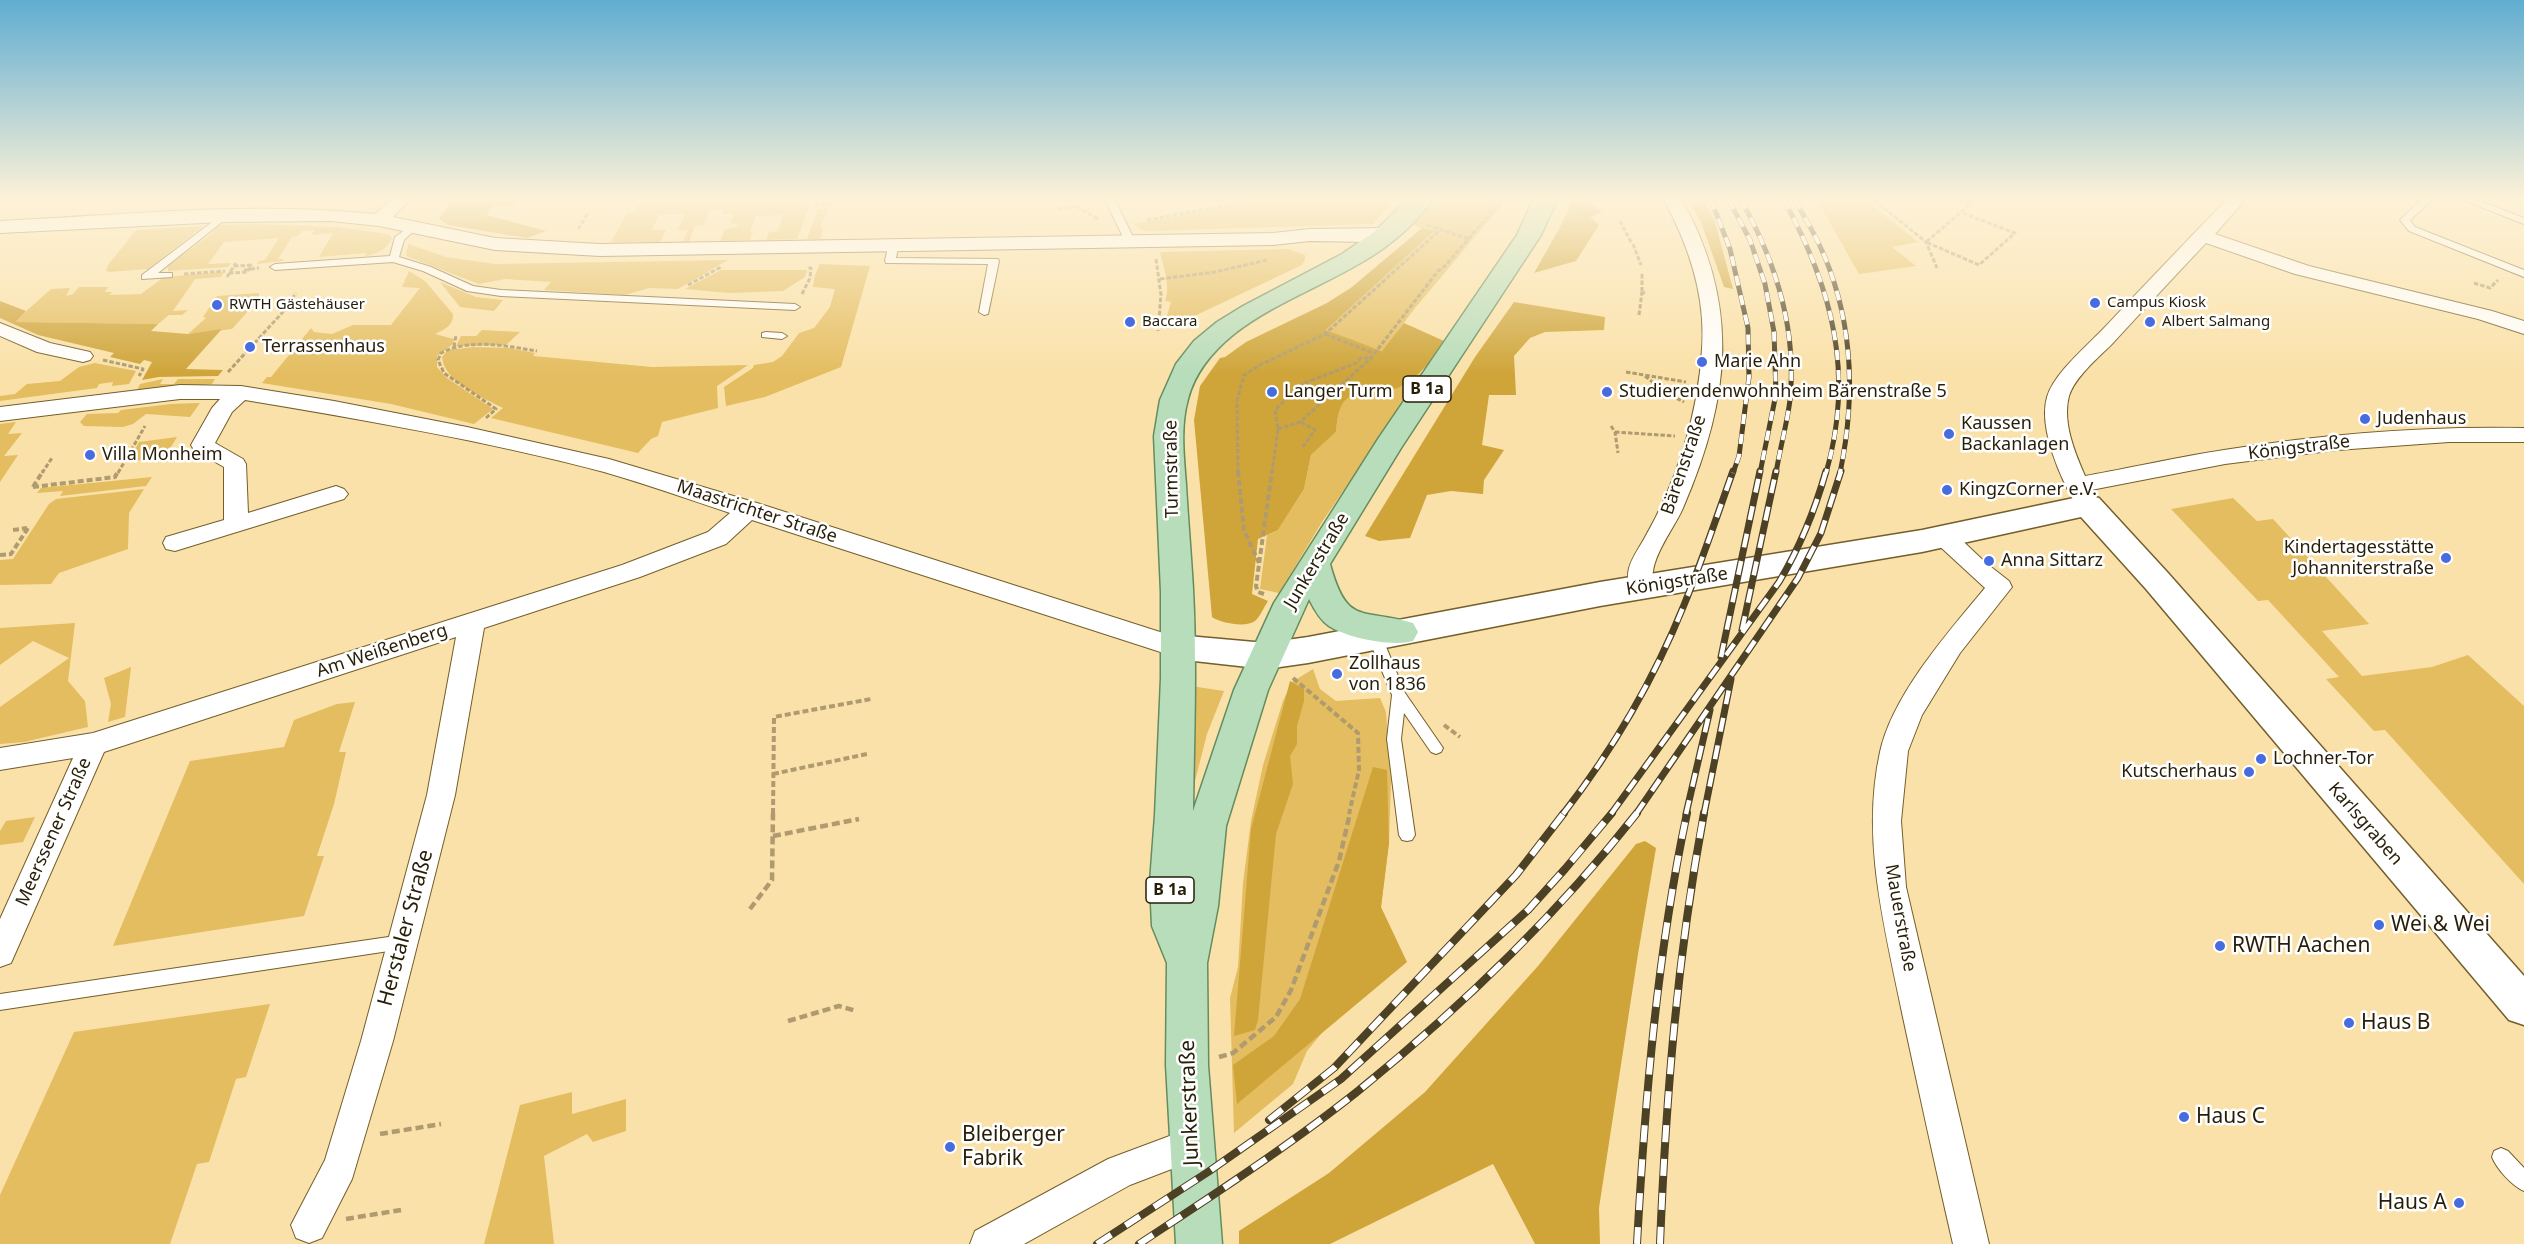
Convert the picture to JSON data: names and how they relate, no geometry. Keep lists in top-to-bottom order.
{
  "streets": {
    "main road": ["B 1a", "Turmstraße", "Junkerstraße"],
    "street": [
      "Königstraße",
      "Bärenstraße",
      "Maastrichter Straße",
      "Am Weißenberg",
      "Karlsgraben",
      "Meerssener Straße",
      "Mauerstraße",
      "Herstaler Straße"
    ]
  },
  "crossings": [
    ["Königstraße", "Bärenstraße"],
    ["Königstraße", "Maastrichter Straße"],
    ["Königstraße", "Junkerstraße"],
    ["Königstraße", "Karlsgraben"],
    ["Königstraße", "Mauerstraße"],
    ["Turmstraße", "Maastrichter Straße"],
    ["Turmstraße", "Junkerstraße"],
    ["Maastrichter Straße", "Junkerstraße"],
    ["Maastrichter Straße", "Am Weißenberg"],
    ["Am Weißenberg", "Meerssener Straße"],
    ["Am Weißenberg", "Herstaler Straße"]
  ],
  "places": [
    "Campus Kiosk",
    "RWTH Gästehäuser",
    "Baccara",
    "Albert Salmang",
    "Terrassenhaus",
    "Marie Ahn",
    "Langer Turm",
    "Studierendenwohnheim Bärenstraße 5",
    "Judenhaus",
    "Kaussen Backanlagen",
    "Villa Monheim",
    "KingzCorner e.V.",
    "Kindertagesstätte Johanniterstraße",
    "Anna Sittarz",
    "Zollhaus von 1836",
    "Lochner-Tor",
    "Kutscherhaus",
    "Wei & Wei",
    "RWTH Aachen",
    "Haus B",
    "Haus C",
    "Bleiberger Fabrik",
    "Haus A"
  ]
}
